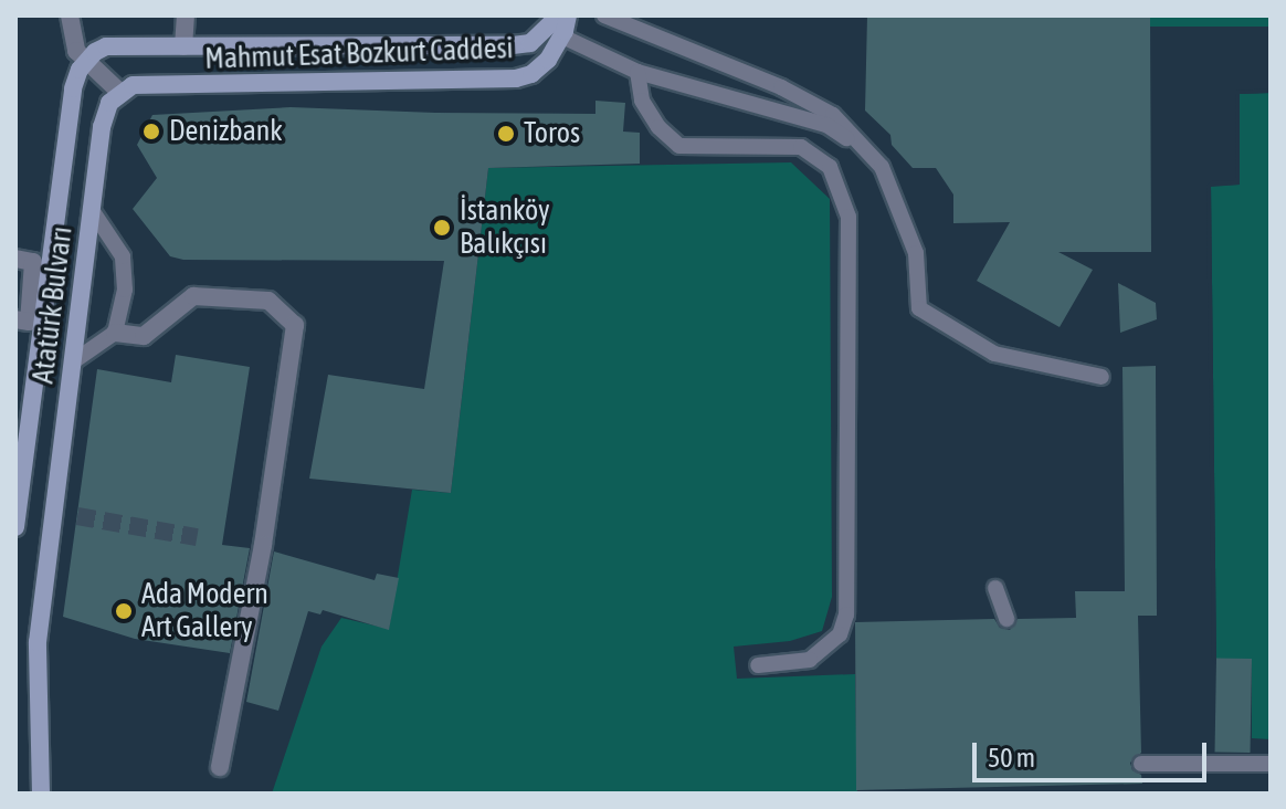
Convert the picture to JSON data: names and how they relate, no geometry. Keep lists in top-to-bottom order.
{
  "streets": {
    "main road": ["Mahmut Esat Bozkurt Caddesi", "Atatürk Bulvarı"]
  },
  "crossings": [
    ["Mahmut Esat Bozkurt Caddesi", "Atatürk Bulvarı"]
  ],
  "places": [
    "Denizbank",
    "Toros",
    "İstanköy Balıkçısı",
    "Ada Modern Art Gallery"
  ],
  "scale_bar": "50 m"
}
